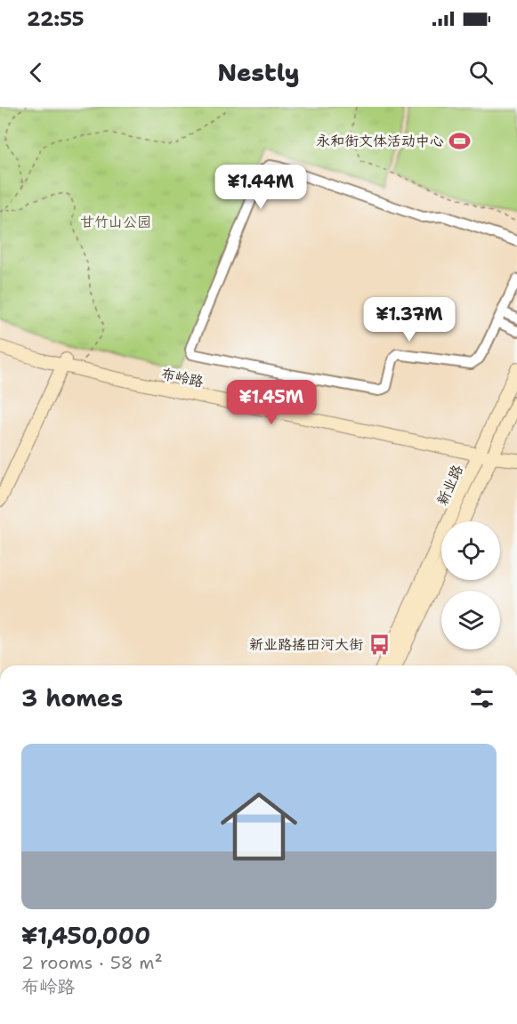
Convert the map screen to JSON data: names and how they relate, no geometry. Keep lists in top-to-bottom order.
{
  "streets": {
    "street": ["布岭路", "新业路"]
  },
  "crossings": [
    ["布岭路", "新业路"]
  ],
  "parks": ["甘竹山公园"],
  "places": {
    "sports": ["永和街文体活动中心"],
    "bus stop": ["新业路摇田河大街"]
  },
  "page": {
    "status": "22:55",
    "header": "Nestly",
    "price": ["¥1.44M", "¥1.37M", "¥1.45M"],
    "heading": "3 homes",
    "list": [
      {
        "name": "¥1,450,000",
        "note": "2 rooms · 58 m² · 布岭路"
      }
    ]
  }
}
